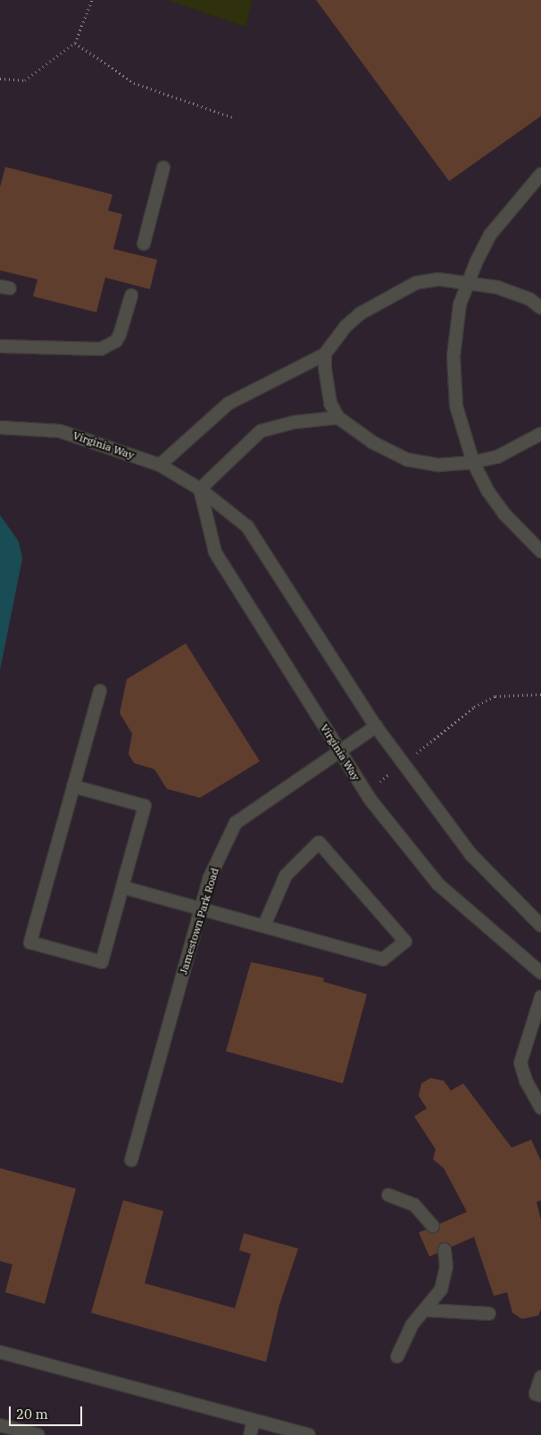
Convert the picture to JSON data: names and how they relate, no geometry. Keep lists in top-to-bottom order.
{
  "streets": {
    "street": ["Virginia Way", "Jamestown Park Road"]
  },
  "crossings": [
    ["Virginia Way", "Jamestown Park Road"]
  ],
  "scale_bar": "20 m"
}
